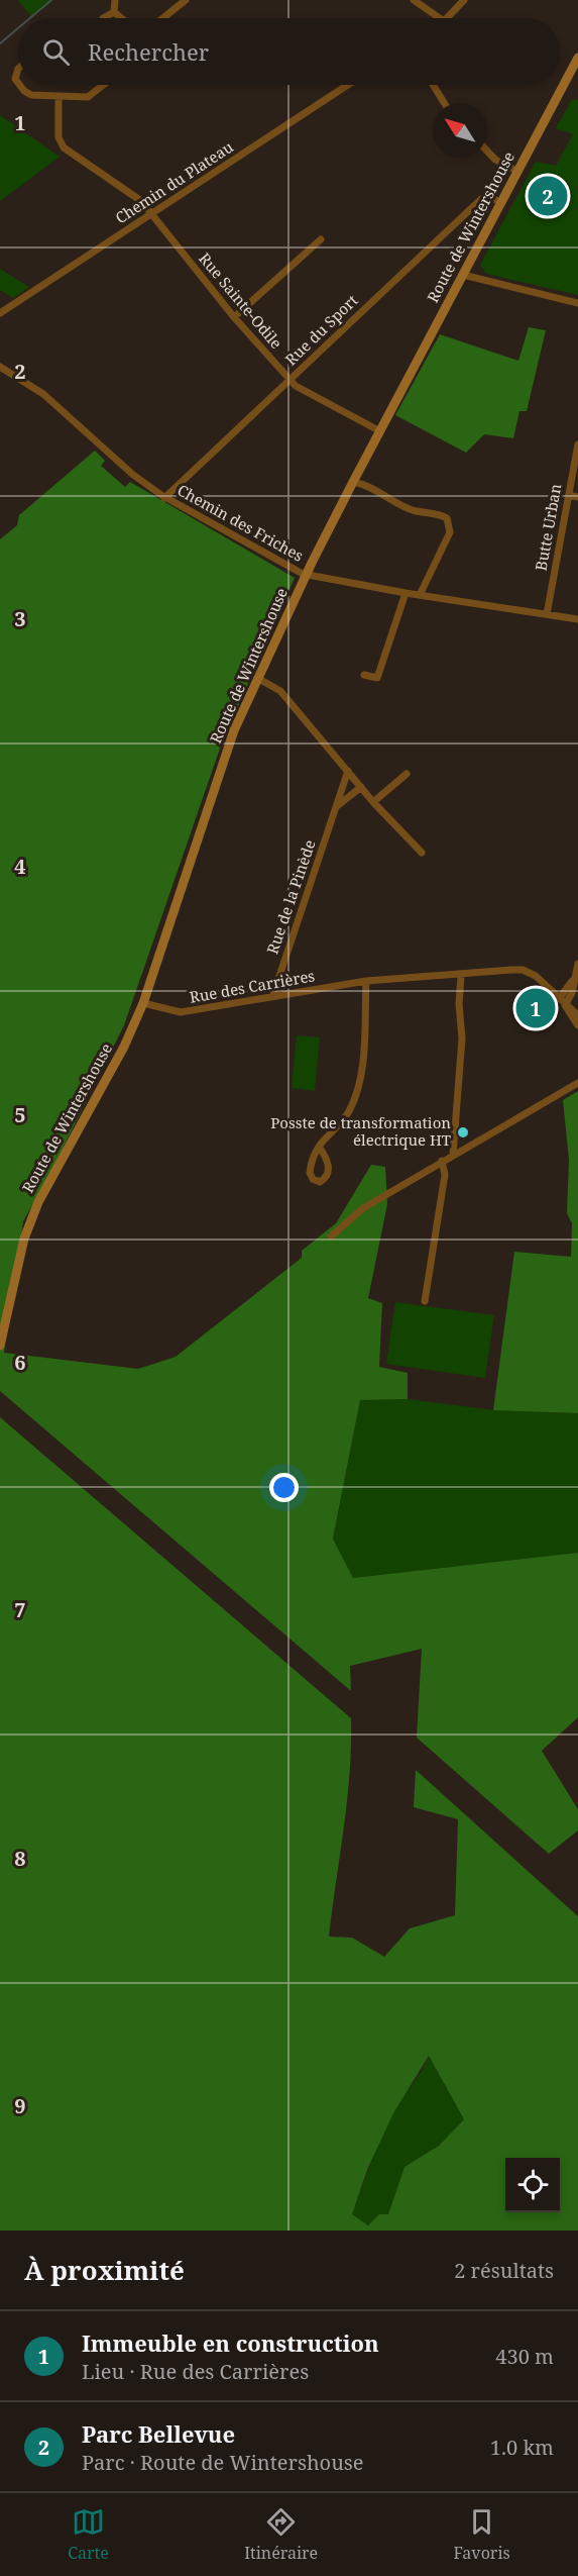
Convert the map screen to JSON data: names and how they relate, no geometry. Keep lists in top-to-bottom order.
{
  "streets": {
    "street": [
      "Chemin du Plateau",
      "Route de Wintershouse",
      "Rue Sainte-Odile",
      "Rue du Sport",
      "Chemin des Friches",
      "Butte Urban",
      "Rue de la Pinède",
      "Rue des Carrières"
    ]
  },
  "crossings": [
    ["Chemin du Plateau", "Rue Sainte-Odile"],
    ["Route de Wintershouse", "Rue Sainte-Odile"],
    ["Route de Wintershouse", "Rue du Sport"],
    ["Route de Wintershouse", "Chemin des Friches"],
    ["Route de Wintershouse", "Rue des Carrières"],
    ["Rue Sainte-Odile", "Rue du Sport"],
    ["Rue du Sport", "Chemin des Friches"],
    ["Chemin des Friches", "Butte Urban"],
    ["Rue de la Pinède", "Rue des Carrières"]
  ],
  "places": ["Posste de transformation électrique HT"],
  "north": "top left",
  "page": {
    "search": "Rechercher",
    "pins": ["2", "1"],
    "heading": ["À proximité", "2 résultats"],
    "list": [
      {
        "mark": "1",
        "name": "Immeuble en construction",
        "note": "Lieu · Rue des Carrières",
        "value": "430 m"
      },
      {
        "mark": "2",
        "name": "Parc Bellevue",
        "note": "Parc · Route de Wintershouse",
        "value": "1.0 km"
      }
    ],
    "nav": ["Carte", "Itinéraire", "Favoris"]
  },
  "grid": {
    "rows": [
      "1",
      "2",
      "3",
      "4",
      "5",
      "6",
      "7",
      "8",
      "9"
    ]
  }
}
